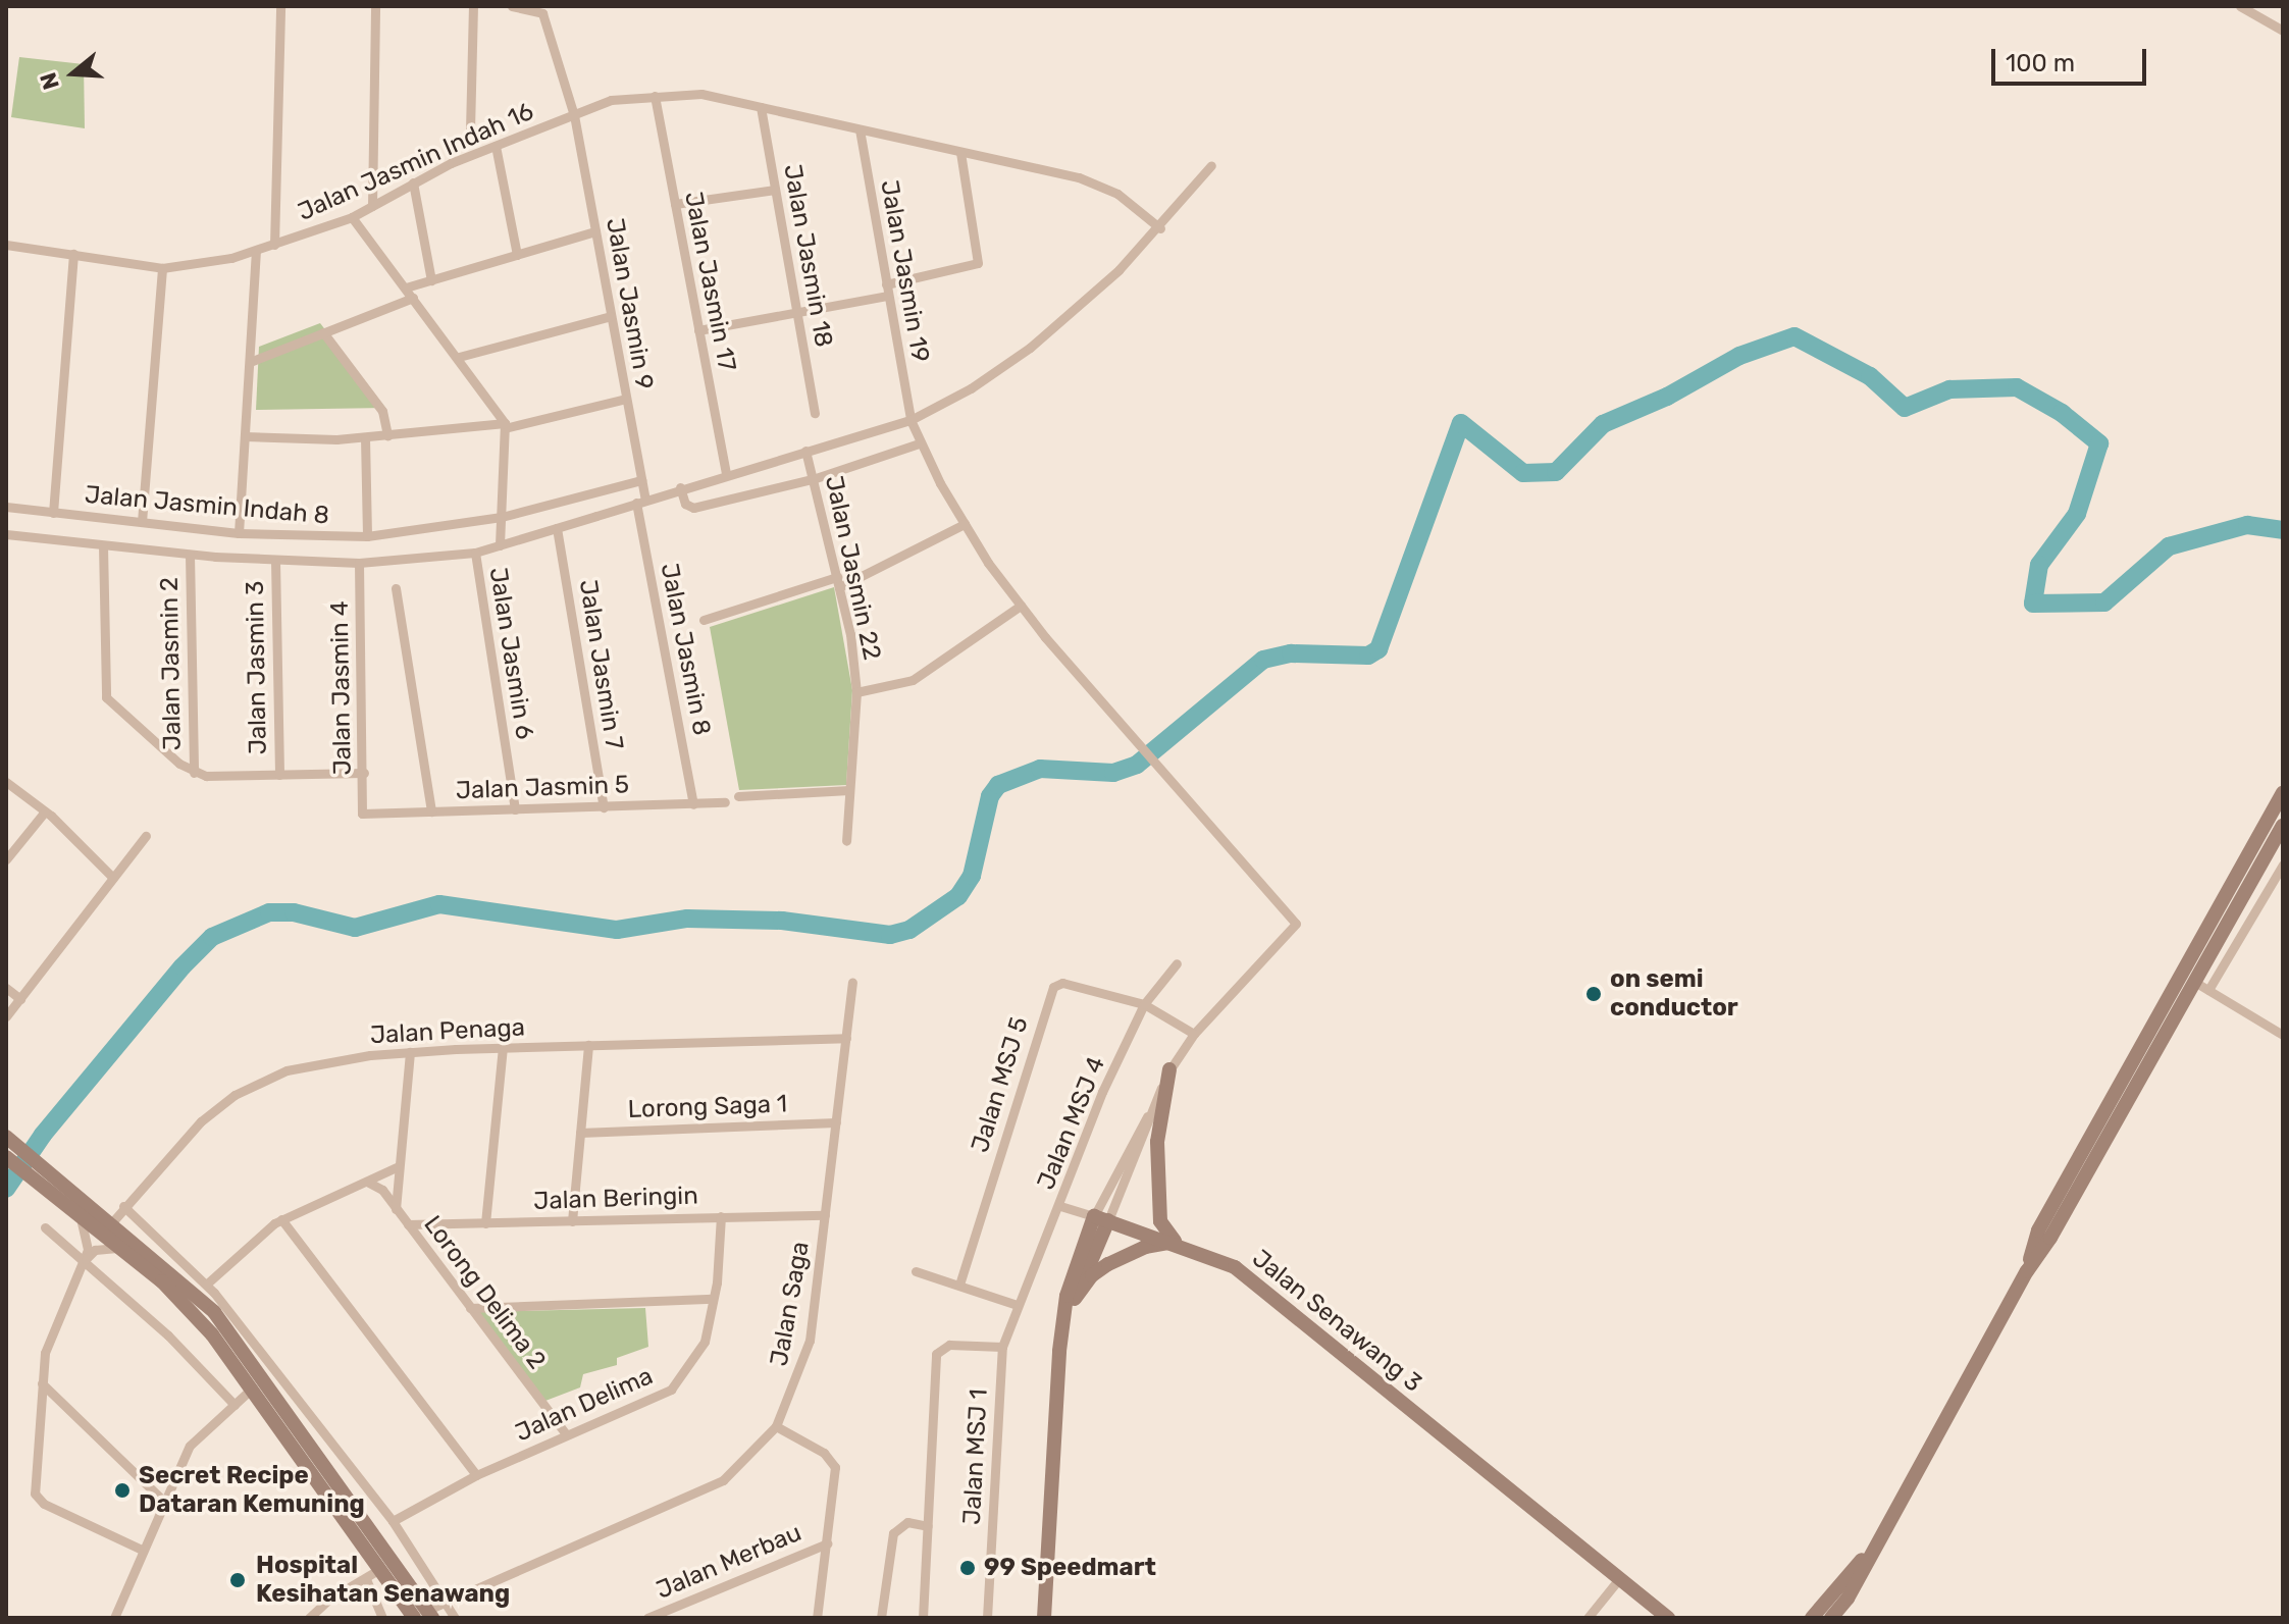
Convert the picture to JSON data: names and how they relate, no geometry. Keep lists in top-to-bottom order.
{
  "streets": {
    "street": [
      "Jalan Jasmin Indah 16",
      "Jalan Jasmin 18",
      "Jalan Jasmin 19",
      "Jalan Jasmin 17",
      "Jalan Jasmin 9",
      "Jalan Jasmin Indah 8",
      "Jalan Jasmin 22",
      "Jalan Jasmin 8",
      "Jalan Jasmin 6",
      "Jalan Jasmin 2",
      "Jalan Jasmin 7",
      "Jalan Jasmin 3",
      "Jalan Jasmin 4",
      "Jalan Jasmin 5",
      "Jalan Penaga",
      "Jalan MSJ 5",
      "Lorong Saga 1",
      "Jalan MSJ 4",
      "Jalan Beringin",
      "Lorong Delima 2",
      "Jalan Saga",
      "Jalan Senawang 3",
      "Jalan Delima",
      "Jalan MSJ 1",
      "Jalan Merbau"
    ]
  },
  "crossings": [
    ["Jalan Jasmin Indah 16", "Jalan Jasmin 18"],
    ["Jalan Jasmin Indah 16", "Jalan Jasmin 19"],
    ["Jalan Jasmin Indah 16", "Jalan Jasmin 17"],
    ["Jalan Jasmin Indah 16", "Jalan Jasmin 9"],
    ["Jalan Jasmin 9", "Jalan Jasmin Indah 8"],
    ["Jalan Jasmin 9", "Jalan Jasmin 8"],
    ["Jalan Jasmin 8", "Jalan Jasmin 5"],
    ["Jalan Jasmin 6", "Jalan Jasmin 5"],
    ["Jalan Jasmin 7", "Jalan Jasmin 5"],
    ["Jalan Jasmin 4", "Jalan Jasmin 5"],
    ["Jalan Penaga", "Jalan Saga"],
    ["Jalan MSJ 5", "Jalan MSJ 4"],
    ["Lorong Saga 1", "Jalan Saga"],
    ["Jalan MSJ 4", "Jalan MSJ 1"],
    ["Jalan Beringin", "Lorong Delima 2"],
    ["Jalan Beringin", "Jalan Saga"],
    ["Jalan Beringin", "Jalan Delima"],
    ["Lorong Delima 2", "Jalan Delima"]
  ],
  "places": [
    "on semi conductor",
    "Secret Recipe Dataran Kemuning",
    "99 Speedmart",
    "Hospital Kesihatan Senawang"
  ],
  "scale_bar": "100 m",
  "north": "left"
}
